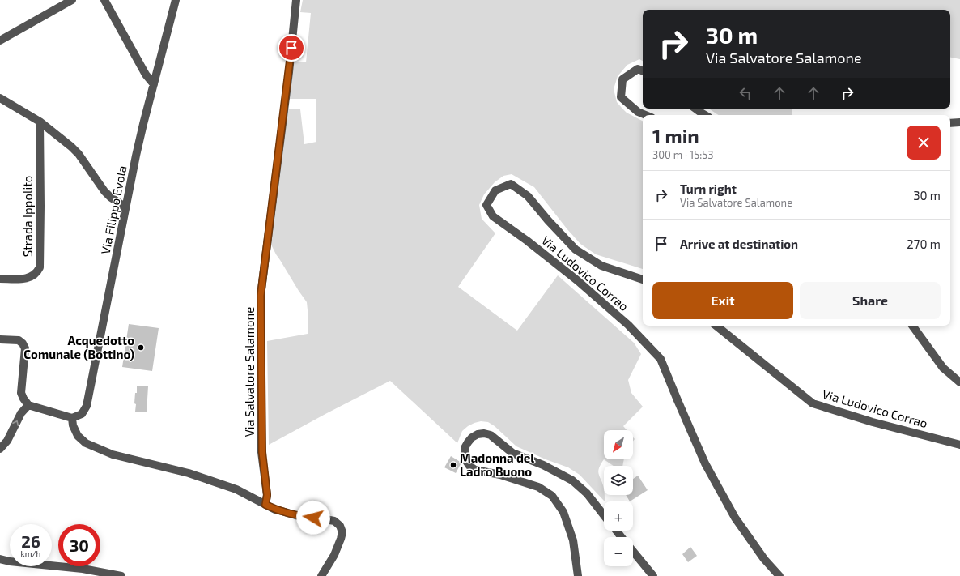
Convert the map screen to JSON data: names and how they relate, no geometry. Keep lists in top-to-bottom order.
{
  "streets": {
    "street": [
      "Via Filippo Evola",
      "Strada Ippolito",
      "Via Ludovico Corrao",
      "Via Salvatore Salamone"
    ]
  },
  "places": ["Acquedotto Comunale (Bottino)", "Madonna del Ladro Buono"],
  "north": "bottom left",
  "page": {
    "turn": ["30 m", "Via Salvatore Salamone"],
    "heading": ["1 min", "300 m · 15:53"],
    "list": [
      {
        "name": "Turn right",
        "note": "Via Salvatore Salamone",
        "value": "30 m"
      },
      {
        "name": "Arrive at destination",
        "value": "270 m"
      }
    ],
    "buttons": ["Exit", "Share"],
    "map_buttons": ["+", "−"],
    "speed": "26 km/h",
    "limit": "30"
  }
}
